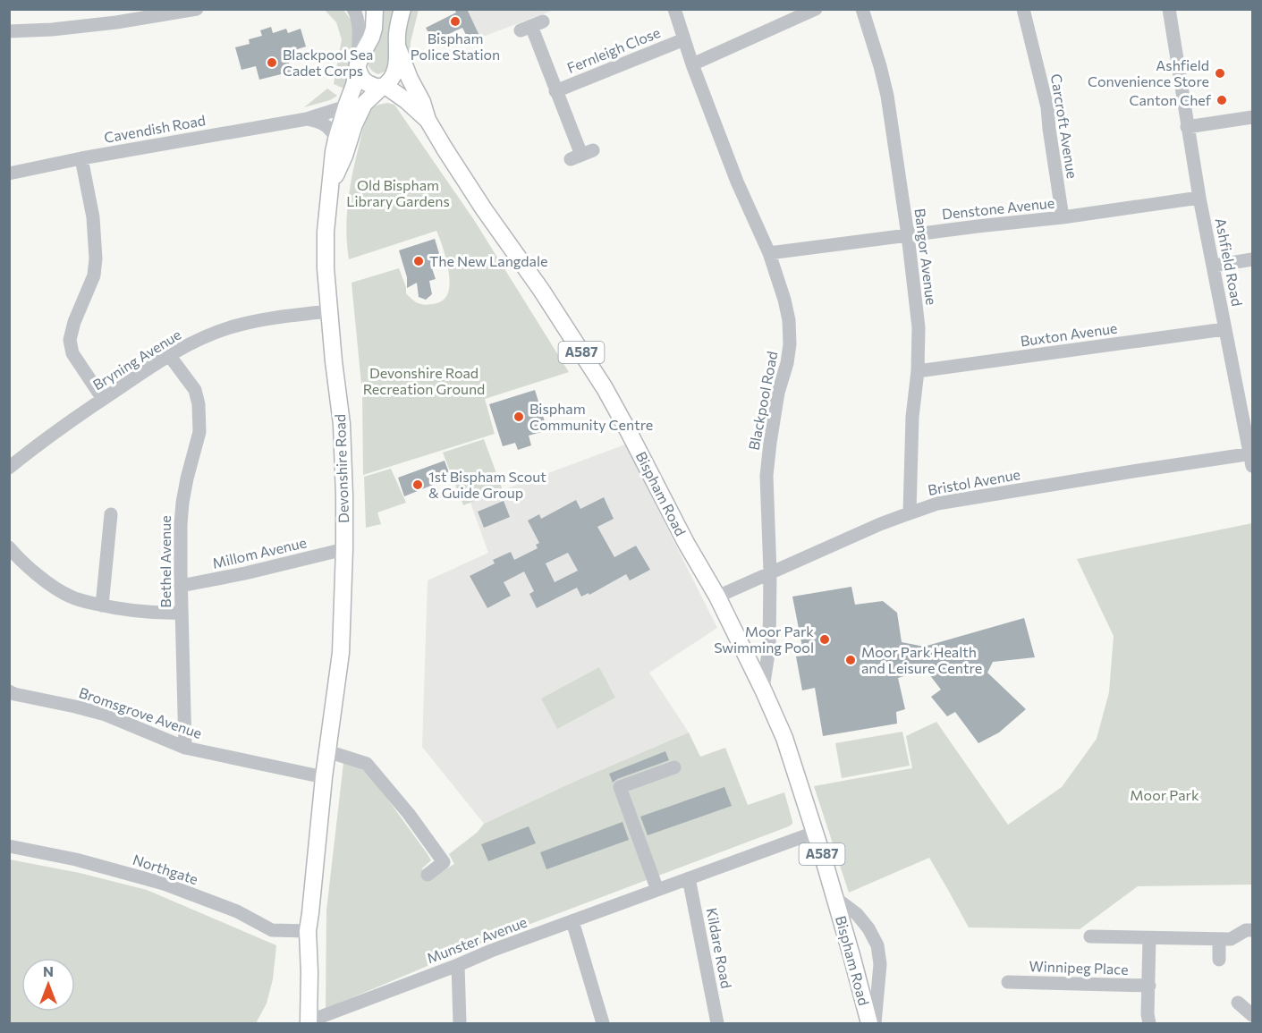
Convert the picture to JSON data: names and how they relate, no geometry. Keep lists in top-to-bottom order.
{
  "streets": {
    "main road": ["A587", "Devonshire Road", "Bispham Road"],
    "street": [
      "Fernleigh Close",
      "Carcroft Avenue",
      "Cavendish Road",
      "Denstone Avenue",
      "Bangor Avenue",
      "Ashfield Road",
      "Buxton Avenue",
      "Bryning Avenue",
      "Blackpool Road",
      "Bristol Avenue",
      "Millom Avenue",
      "Bethel Avenue",
      "Bromsgrove Avenue",
      "Northgate",
      "Munster Avenue",
      "Kildare Road",
      "Winnipeg Place"
    ]
  },
  "crossings": [
    ["Fernleigh Close", "Blackpool Road"],
    ["Carcroft Avenue", "Denstone Avenue"],
    ["Cavendish Road", "Devonshire Road"],
    ["Denstone Avenue", "Bangor Avenue"],
    ["Denstone Avenue", "Ashfield Road"],
    ["Denstone Avenue", "Blackpool Road"],
    ["Bangor Avenue", "Buxton Avenue"],
    ["Bangor Avenue", "Bristol Avenue"],
    ["Ashfield Road", "Buxton Avenue"],
    ["Ashfield Road", "Bristol Avenue"],
    ["A587", "Devonshire Road"],
    ["A587", "Bispham Road"],
    ["Bryning Avenue", "Devonshire Road"],
    ["Bryning Avenue", "Bethel Avenue"],
    ["Blackpool Road", "Bristol Avenue"],
    ["Blackpool Road", "Bispham Road"],
    ["Devonshire Road", "Bispham Road"],
    ["Devonshire Road", "Millom Avenue"],
    ["Devonshire Road", "Bromsgrove Avenue"],
    ["Devonshire Road", "Northgate"],
    ["Devonshire Road", "Munster Avenue"],
    ["Bristol Avenue", "Bispham Road"],
    ["Bispham Road", "Munster Avenue"],
    ["Millom Avenue", "Bethel Avenue"],
    ["Bethel Avenue", "Bromsgrove Avenue"],
    ["Munster Avenue", "Kildare Road"]
  ],
  "parks": ["Old Bispham Library Gardens", "Devonshire Road Recreation Ground", "Moor Park"],
  "places": [
    "Bispham Police Station",
    "Blackpool Sea Cadet Corps",
    "Ashfield Convenience Store",
    "Canton Chef",
    "The New Langdale",
    "Bispham Community Centre",
    "1st Bispham Scout & Guide Group",
    "Moor Park Swimming Pool",
    "Moor Park Health and Leisure Centre"
  ],
  "north": "top"
}
